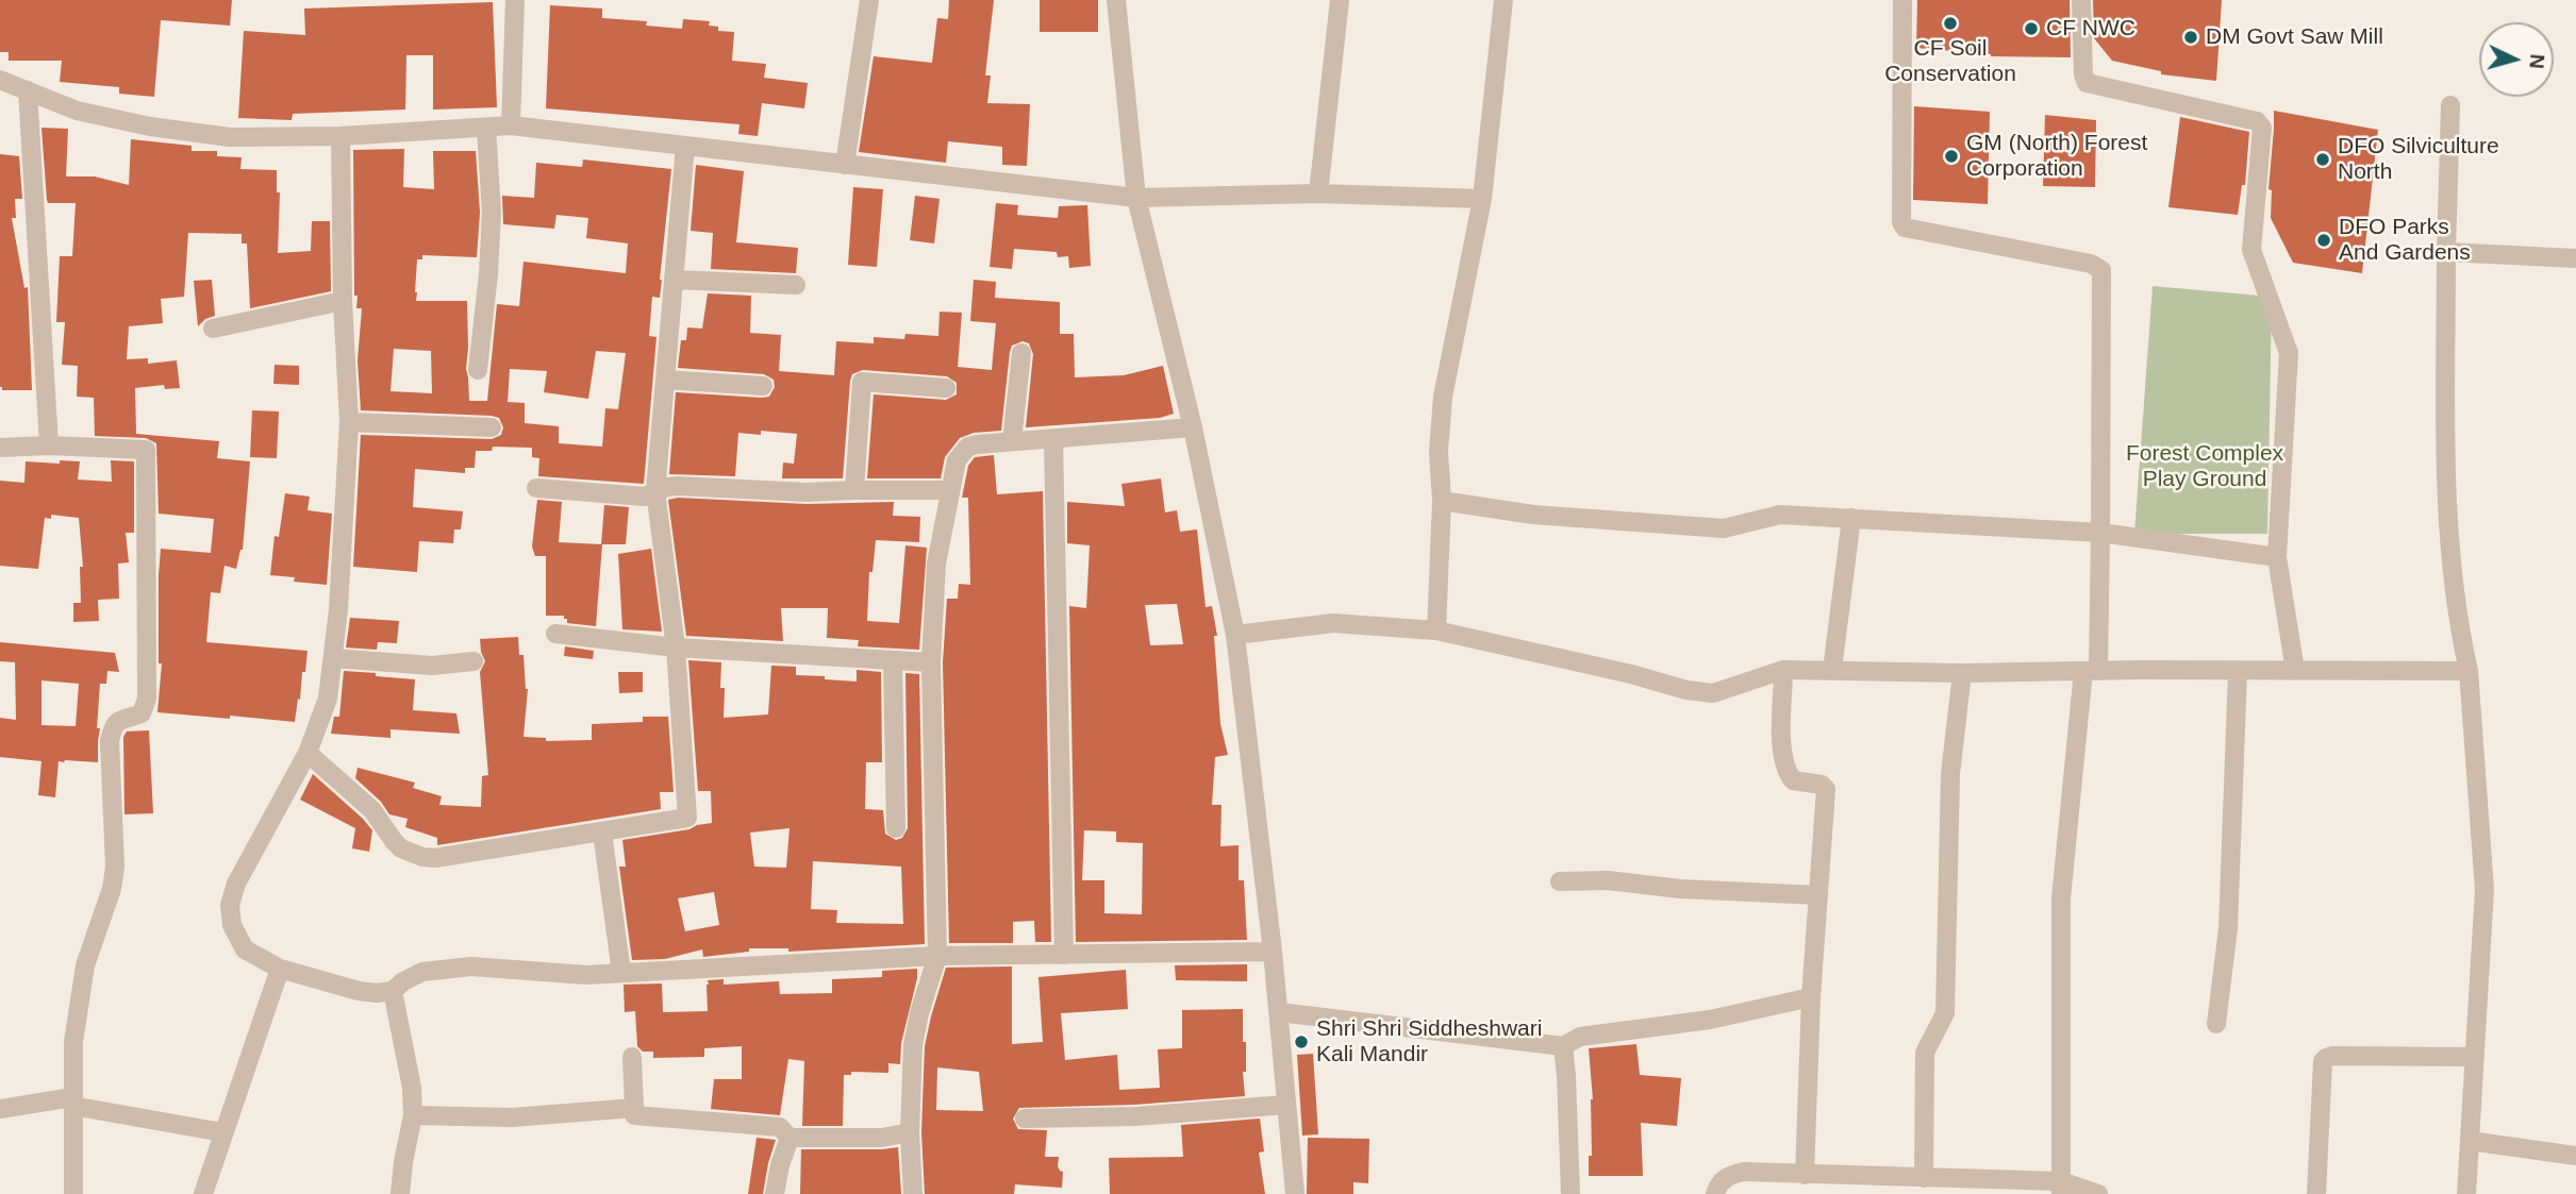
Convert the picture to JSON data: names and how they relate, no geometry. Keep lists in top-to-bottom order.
{
  "parks": ["Forest Complex Play Ground"],
  "places": [
    "CF Soil Conservation",
    "CF NWC",
    "DM Govt Saw Mill",
    "GM (North) Forest Corporation",
    "DFO Silviculture North",
    "DFO Parks And Gardens",
    "Shri Shri Siddheshwari Kali Mandir"
  ],
  "north": "right"
}
